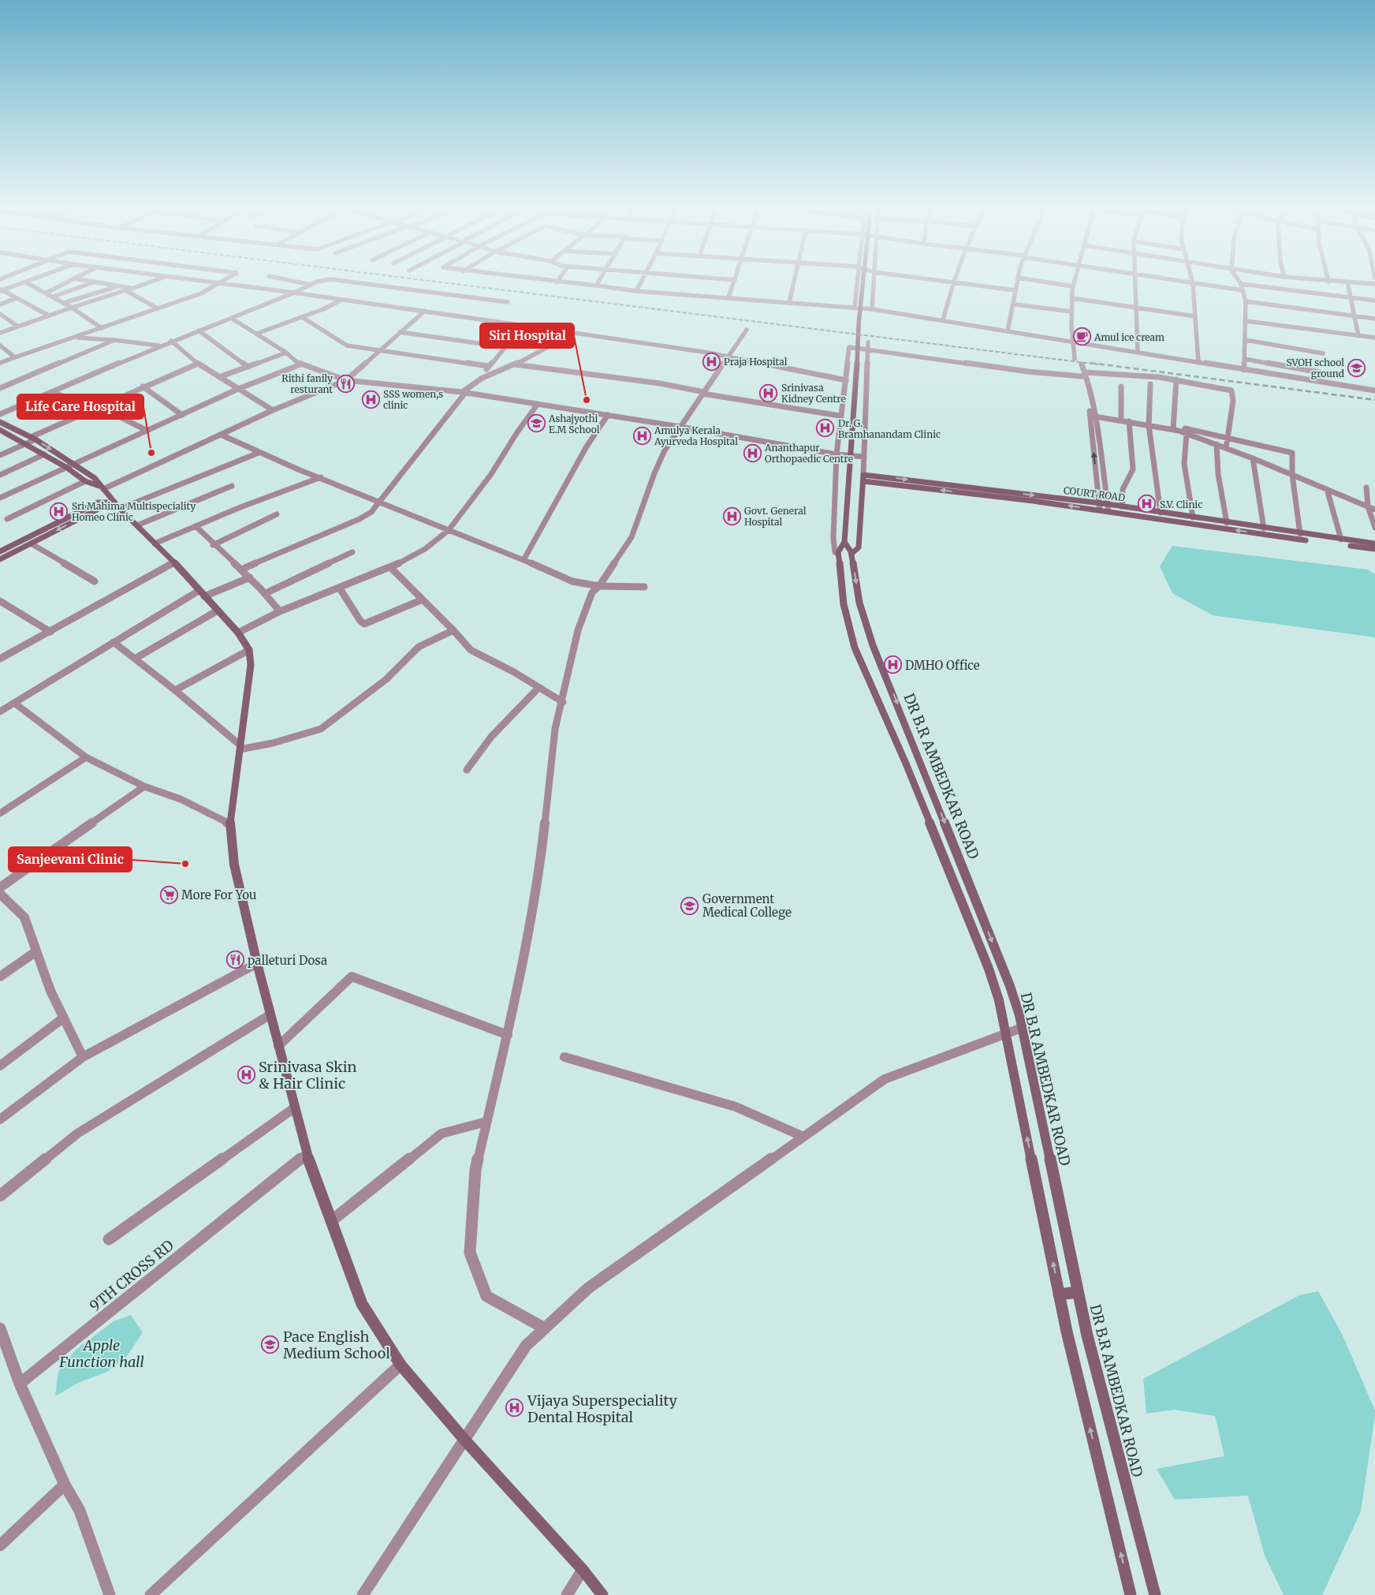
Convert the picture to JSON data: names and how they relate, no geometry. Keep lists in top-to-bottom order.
{
  "streets": {
    "street": ["COURT ROAD", "DR B.R AMBEDKAR ROAD", "9TH CROSS RD"]
  },
  "parks": ["Apple Function hall"],
  "places": {
    "cafe": ["Amul ice cream"],
    "hospital": [
      "Praja Hospital",
      "Srinivasa Kidney Centre",
      "SSS women,s clinic",
      "Dr. G. Bramhanandam Clinic",
      "Amulya Kerala Ayurveda Hospital",
      "Ananthapur Orthopaedic Centre",
      "S.V. Clinic",
      "Sri Mahima Multispeciality Homeo Clinic",
      "Govt. General Hospital",
      "DMHO Office",
      "Srinivasa Skin & Hair Clinic",
      "Vijaya Superspeciality Dental Hospital"
    ],
    "school or university": [
      "SVOH school ground",
      "Ashajyothi E.M School",
      "Government Medical College",
      "Pace English Medium School"
    ],
    "restaurant": ["Rithi fanily resturant", "palleturi Dosa"],
    "other": ["Siri Hospital", "Life Care Hospital", "Sanjeevani Clinic"],
    "supermarket": ["More For You"]
  }
}
